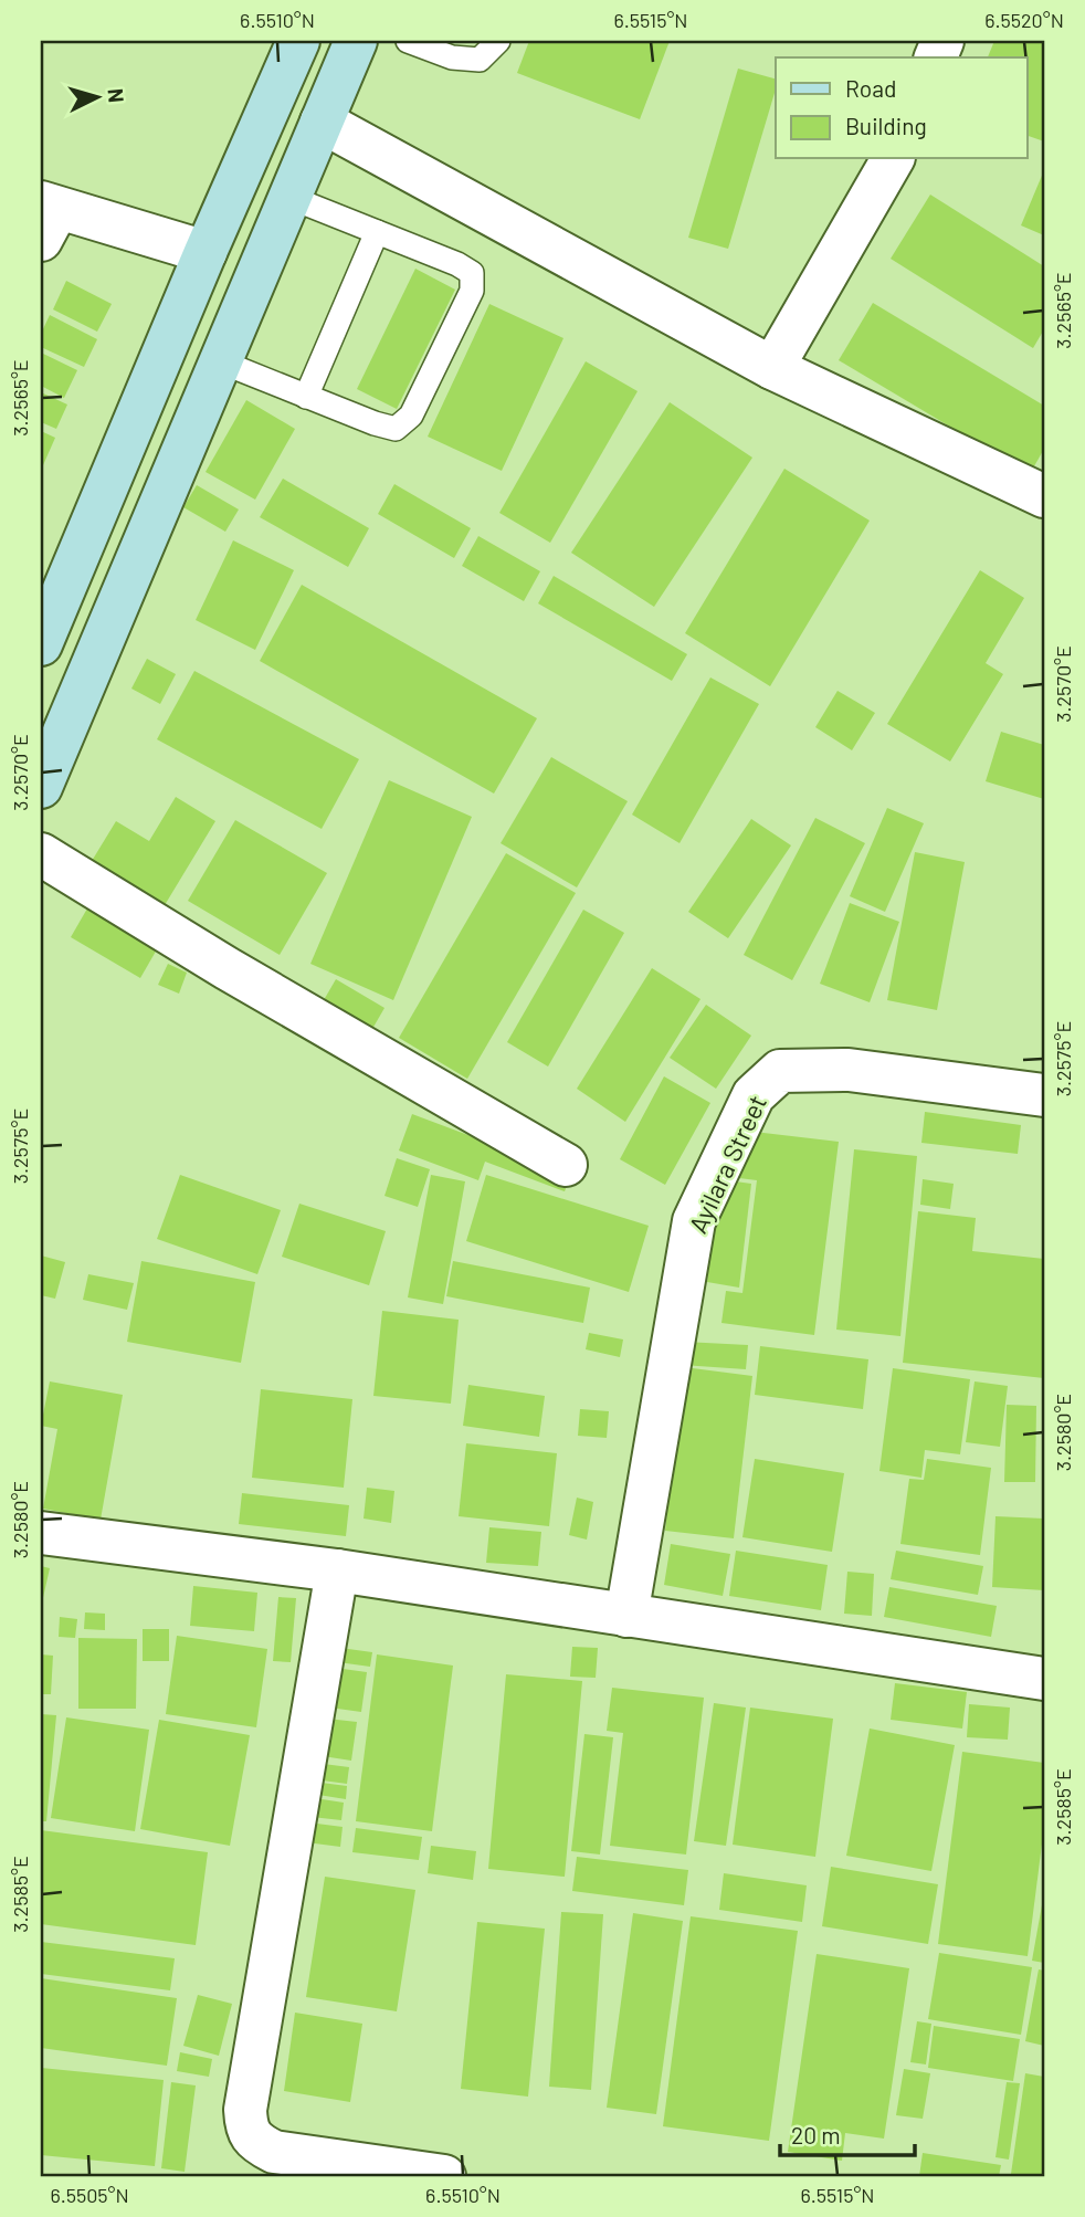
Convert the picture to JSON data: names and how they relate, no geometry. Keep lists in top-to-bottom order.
{
  "streets": {
    "street": ["Ayilara Street"]
  },
  "legend": ["Road", "Building"],
  "scale_bar": "20 m",
  "north": "right",
  "coordinates": [
    "6.5510°N",
    "6.5515°N",
    "6.5520°N",
    "3.2565°E",
    "3.2570°E",
    "3.2575°E",
    "3.2580°E",
    "3.2585°E",
    "6.5505°N"
  ]
}
